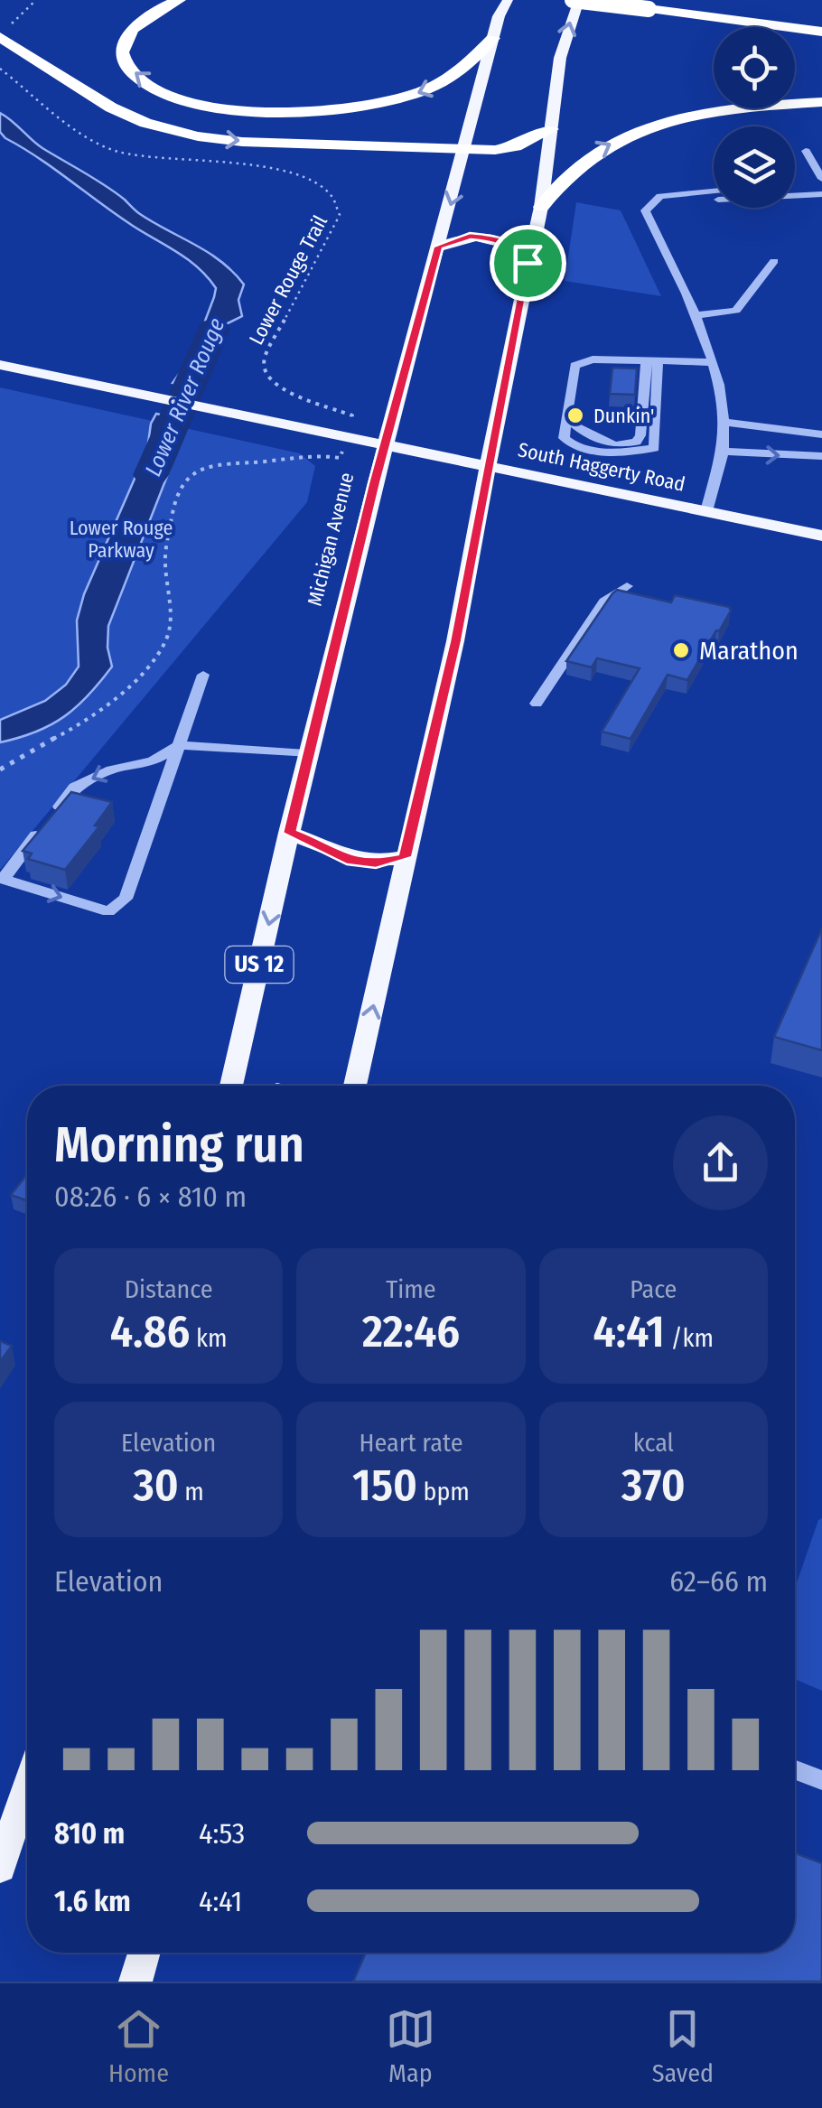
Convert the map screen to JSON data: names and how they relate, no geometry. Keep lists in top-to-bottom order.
{
  "streets": {
    "main road": ["South Haggerty Road", "Michigan Avenue", "US 12"],
    "path": ["Lower Rouge Trail"]
  },
  "crossings": [
    ["South Haggerty Road", "Michigan Avenue"]
  ],
  "water": ["Lower River Rouge"],
  "parks": ["Lower Rouge Parkway"],
  "places": ["Dunkin'", "Marathon"],
  "page": {
    "heading": ["Morning run", "08:26 · 6 × 810 m"],
    "stats": [
      ["Distance", "4.86 km"],
      ["Time", "22:46"],
      ["Pace", "4:41 /km"],
      ["Elevation", "30 m"],
      ["Heart rate", "150 bpm"],
      ["kcal", "370"]
    ],
    "chart": ["Elevation", "62–66 m"],
    "list": [
      {
        "name": "810 m",
        "note": "4:53"
      },
      {
        "name": "1.6 km",
        "note": "4:41"
      }
    ],
    "tabs": ["Home", "Map", "Saved"]
  }
}
